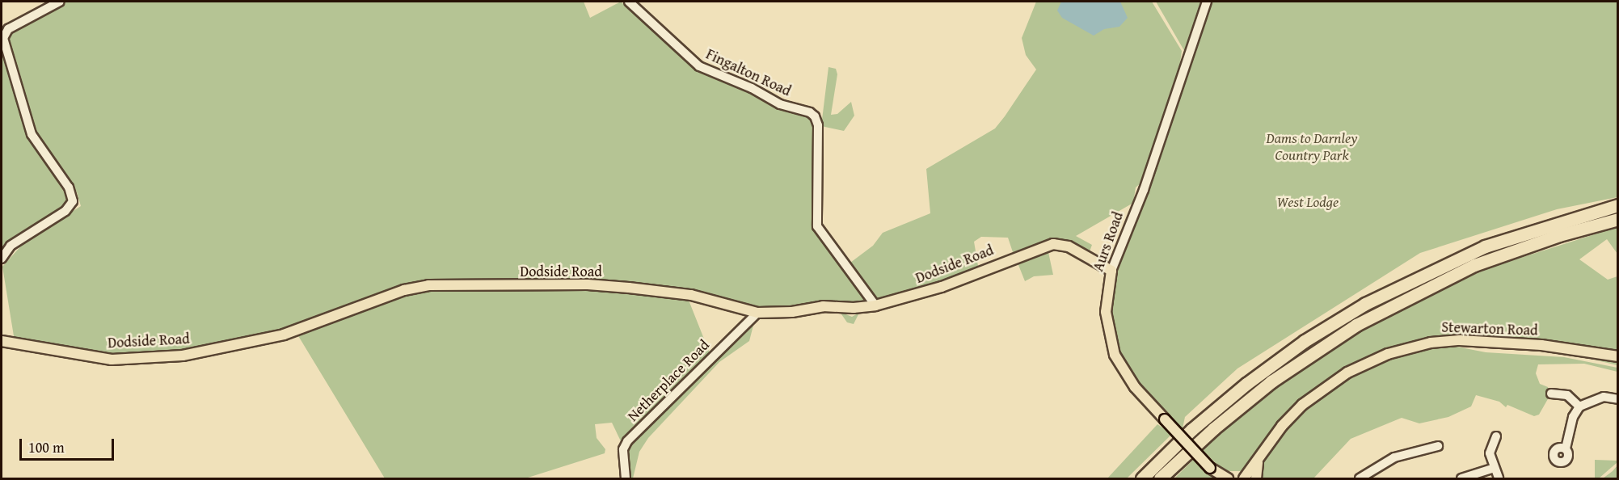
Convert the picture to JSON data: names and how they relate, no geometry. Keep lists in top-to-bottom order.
{
  "streets": {
    "main road": ["Aurs Road", "Dodside Road", "Stewarton Road"],
    "street": ["Fingalton Road", "Netherplace Road"]
  },
  "crossings": [
    ["Fingalton Road", "Dodside Road"],
    ["Aurs Road", "Dodside Road"],
    ["Dodside Road", "Netherplace Road"]
  ],
  "parks": ["Dams to Darnley Country Park", "West Lodge"],
  "scale_bar": "100 m"
}
